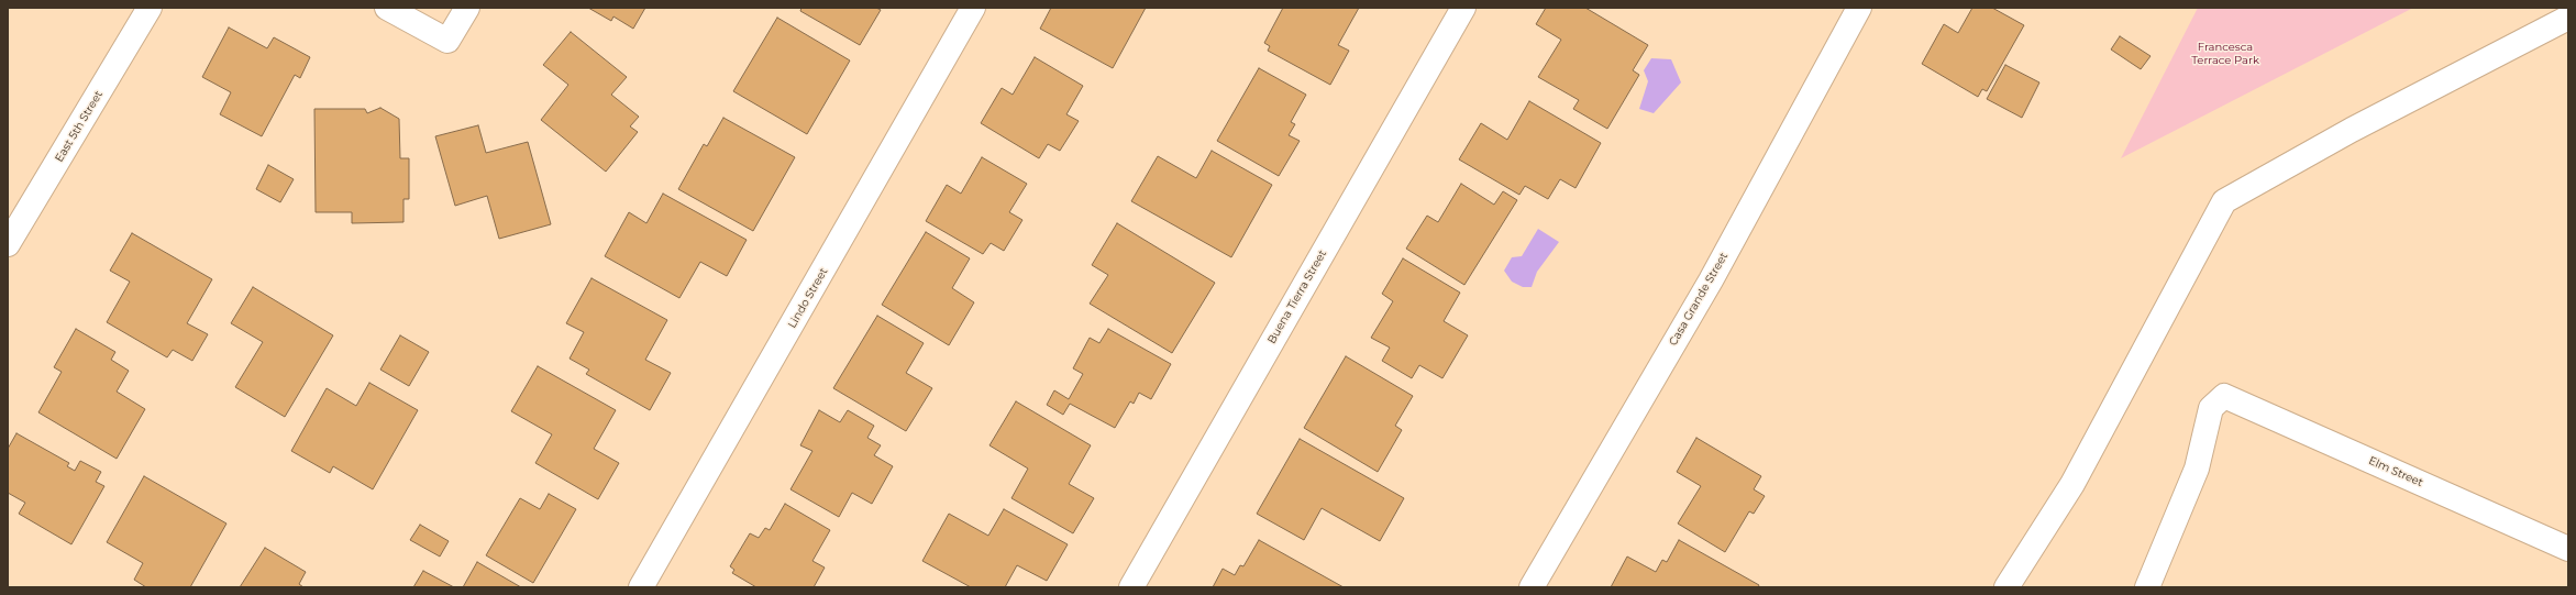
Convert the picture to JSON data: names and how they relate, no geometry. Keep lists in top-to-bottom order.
{
  "streets": {
    "street": [
      "East 5th Street",
      "Buena Tierra Street",
      "Lindo Street",
      "Casa Grande Street",
      "Elm Street"
    ]
  },
  "parks": ["Francesca Terrace Park"]
}
